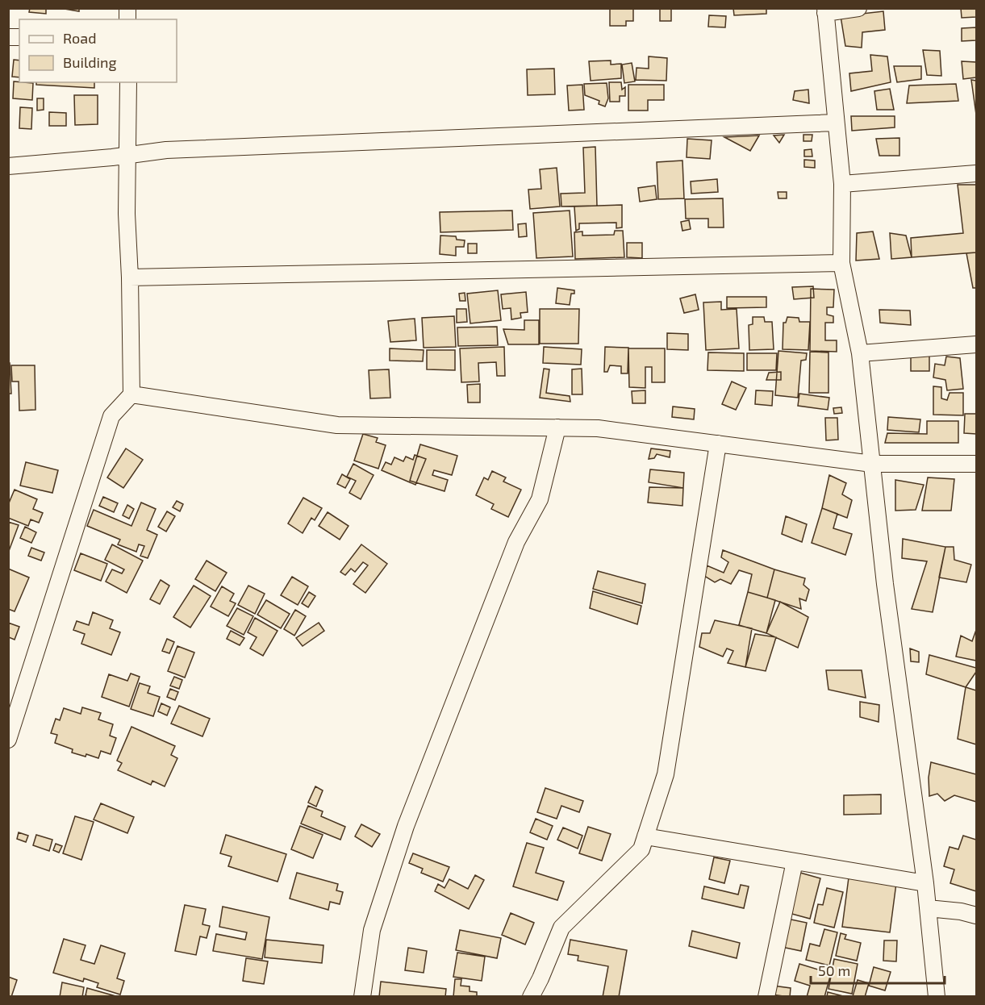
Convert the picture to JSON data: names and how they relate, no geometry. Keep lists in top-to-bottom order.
{
  "legend": ["Road", "Building"],
  "scale_bar": "50 m"
}
